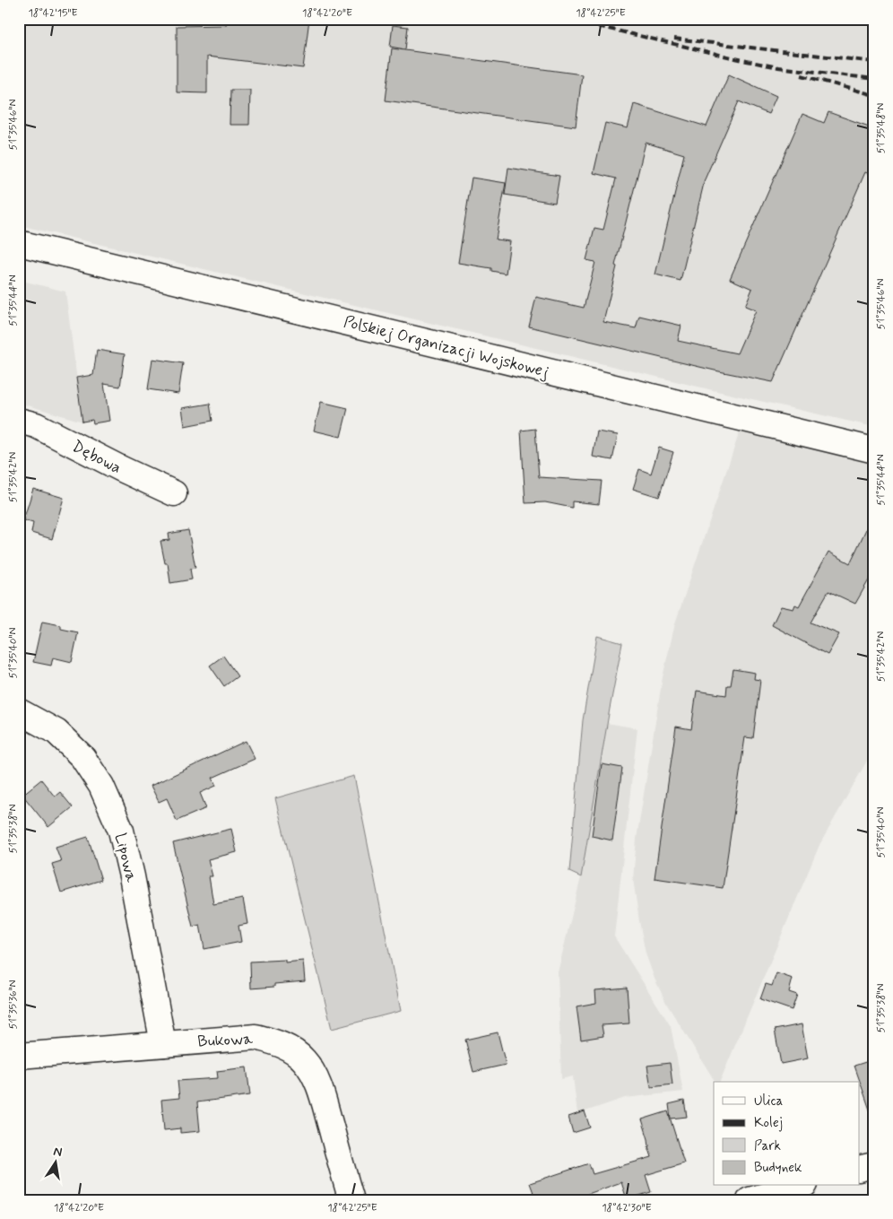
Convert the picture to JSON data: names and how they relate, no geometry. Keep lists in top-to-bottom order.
{
  "streets": {
    "street": [
      "Polskiej Organizacji Wojskowej",
      "Dębowa",
      "Lipowa",
      "Bukowa"
    ]
  },
  "crossings": [
    ["Lipowa", "Bukowa"]
  ],
  "legend": [
    "Ulica",
    "Kolej",
    "Park",
    "Budynek"
  ],
  "north": "top",
  "coordinates": [
    "18°42'15\"E",
    "18°42'20\"E",
    "18°42'25\"E",
    "51°35'46\"N",
    "51°35'48\"N",
    "51°35'44\"N",
    "51°35'42\"N",
    "51°35'40\"N",
    "51°35'38\"N",
    "51°35'36\"N",
    "18°42'30\"E"
  ]
}
